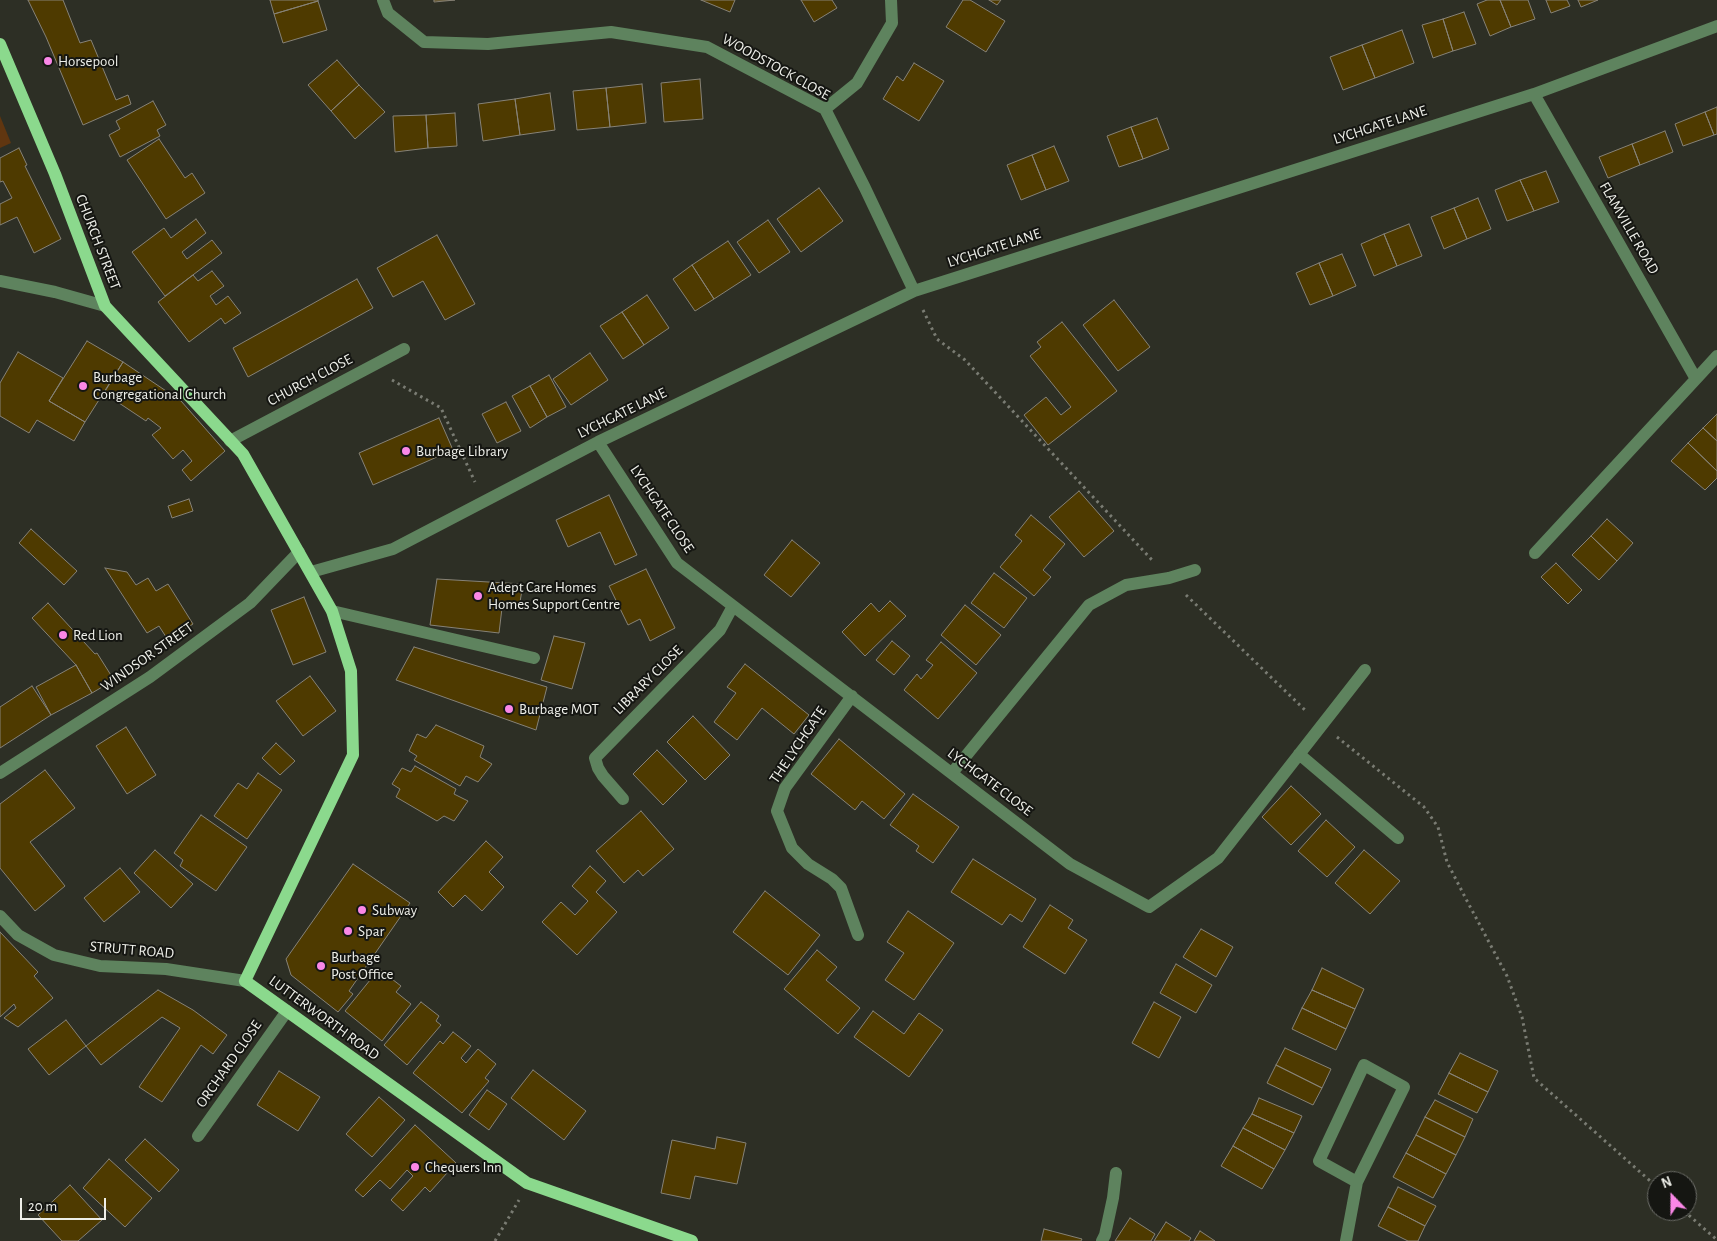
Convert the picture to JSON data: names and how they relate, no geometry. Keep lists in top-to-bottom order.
{
  "streets": {
    "main road": ["CHURCH STREET", "LUTTERWORTH ROAD"],
    "street": [
      "WOODSTOCK CLOSE",
      "LYCHGATE LANE",
      "FLAMVILLE ROAD",
      "CHURCH CLOSE",
      "LYCHGATE CLOSE",
      "WINDSOR STREET",
      "LIBRARY CLOSE",
      "THE LYCHGATE",
      "STRUTT ROAD",
      "ORCHARD CLOSE"
    ]
  },
  "crossings": [
    ["WOODSTOCK CLOSE", "LYCHGATE LANE"],
    ["LYCHGATE LANE", "FLAMVILLE ROAD"],
    ["LYCHGATE LANE", "CHURCH STREET"],
    ["LYCHGATE LANE", "LYCHGATE CLOSE"],
    ["LYCHGATE LANE", "LUTTERWORTH ROAD"],
    ["CHURCH STREET", "CHURCH CLOSE"],
    ["CHURCH STREET", "WINDSOR STREET"],
    ["CHURCH STREET", "LUTTERWORTH ROAD"],
    ["LYCHGATE CLOSE", "LIBRARY CLOSE"],
    ["LYCHGATE CLOSE", "THE LYCHGATE"],
    ["STRUTT ROAD", "LUTTERWORTH ROAD"],
    ["LUTTERWORTH ROAD", "ORCHARD CLOSE"]
  ],
  "places": [
    "Horsepool",
    "Burbage Congregational Church",
    "Burbage Library",
    "Adept Care Homes Homes Support Centre",
    "Red Lion",
    "Burbage MOT",
    "Subway",
    "Spar",
    "Burbage Post Office",
    "Chequers Inn"
  ],
  "scale_bar": "20 m",
  "north": "top"
}
